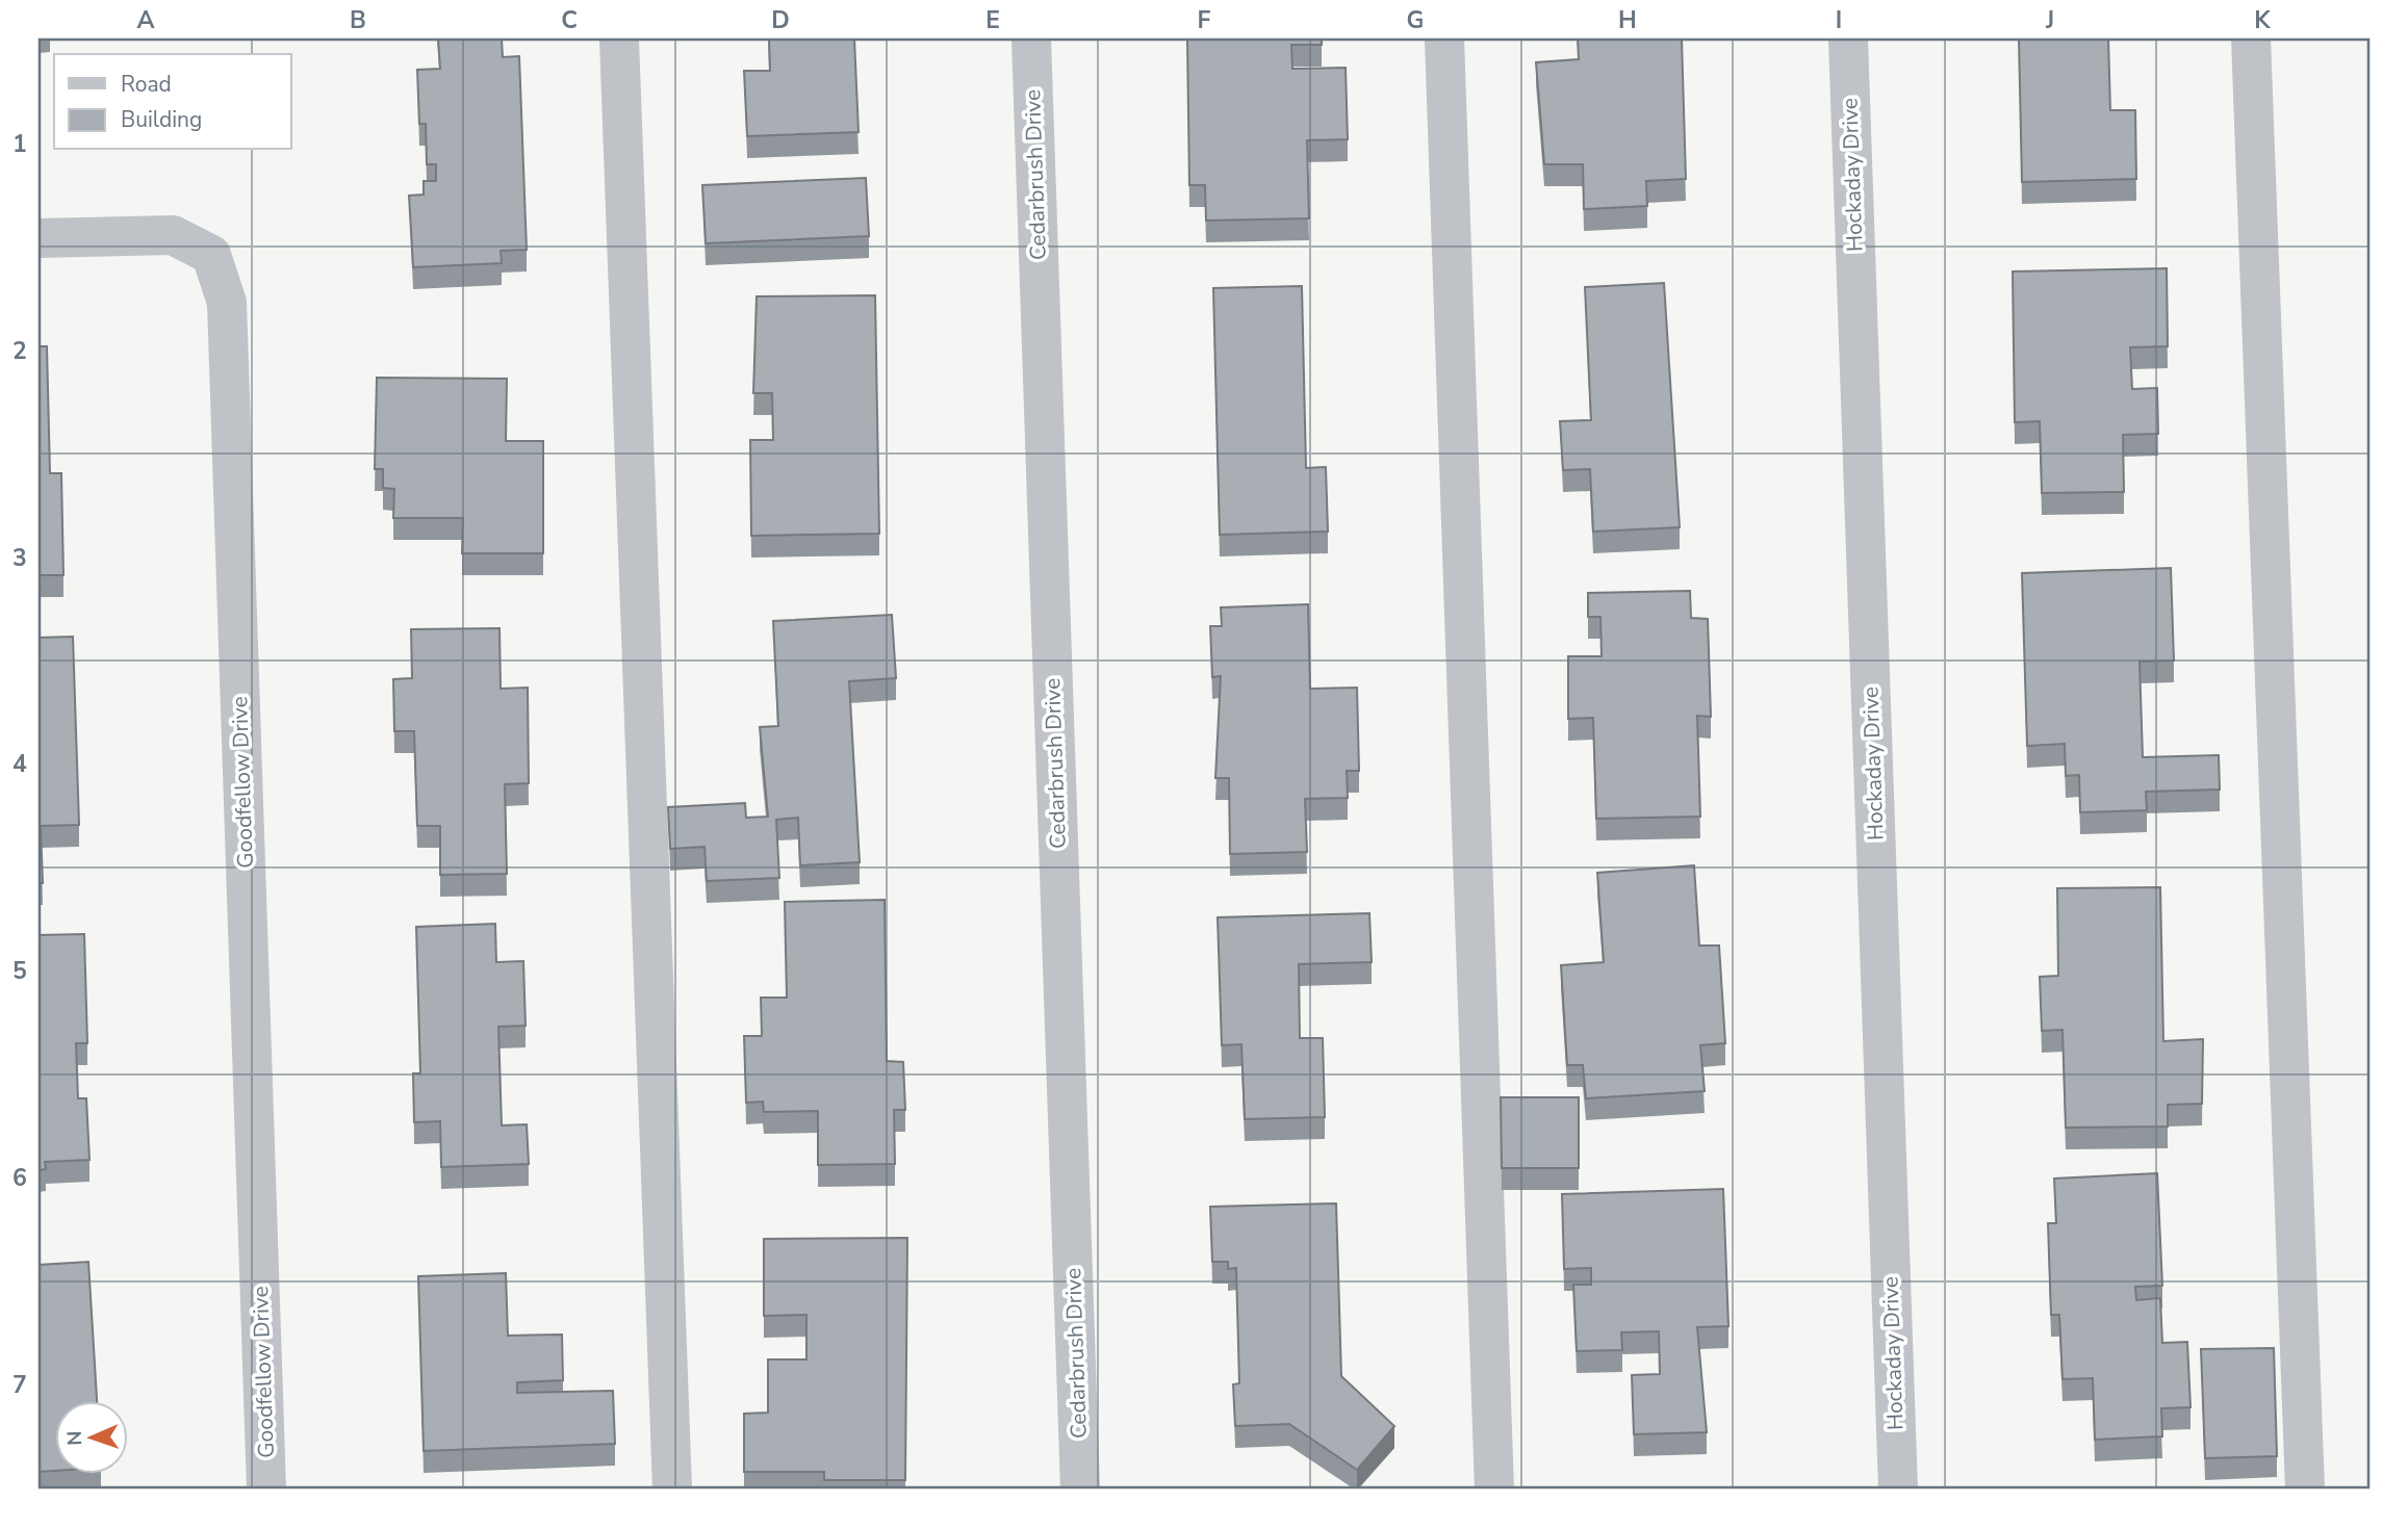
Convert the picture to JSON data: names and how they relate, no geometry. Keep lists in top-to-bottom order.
{
  "streets": {
    "street": ["Cedarbrush Drive", "Hockaday Drive", "Goodfellow Drive"]
  },
  "legend": ["Road", "Building"],
  "north": "left",
  "grid": {
    "columns": [
      "A",
      "B",
      "C",
      "D",
      "E",
      "F",
      "G",
      "H",
      "I",
      "J",
      "K"
    ],
    "rows": [
      "1",
      "2",
      "3",
      "4",
      "5",
      "6",
      "7"
    ]
  }
}
